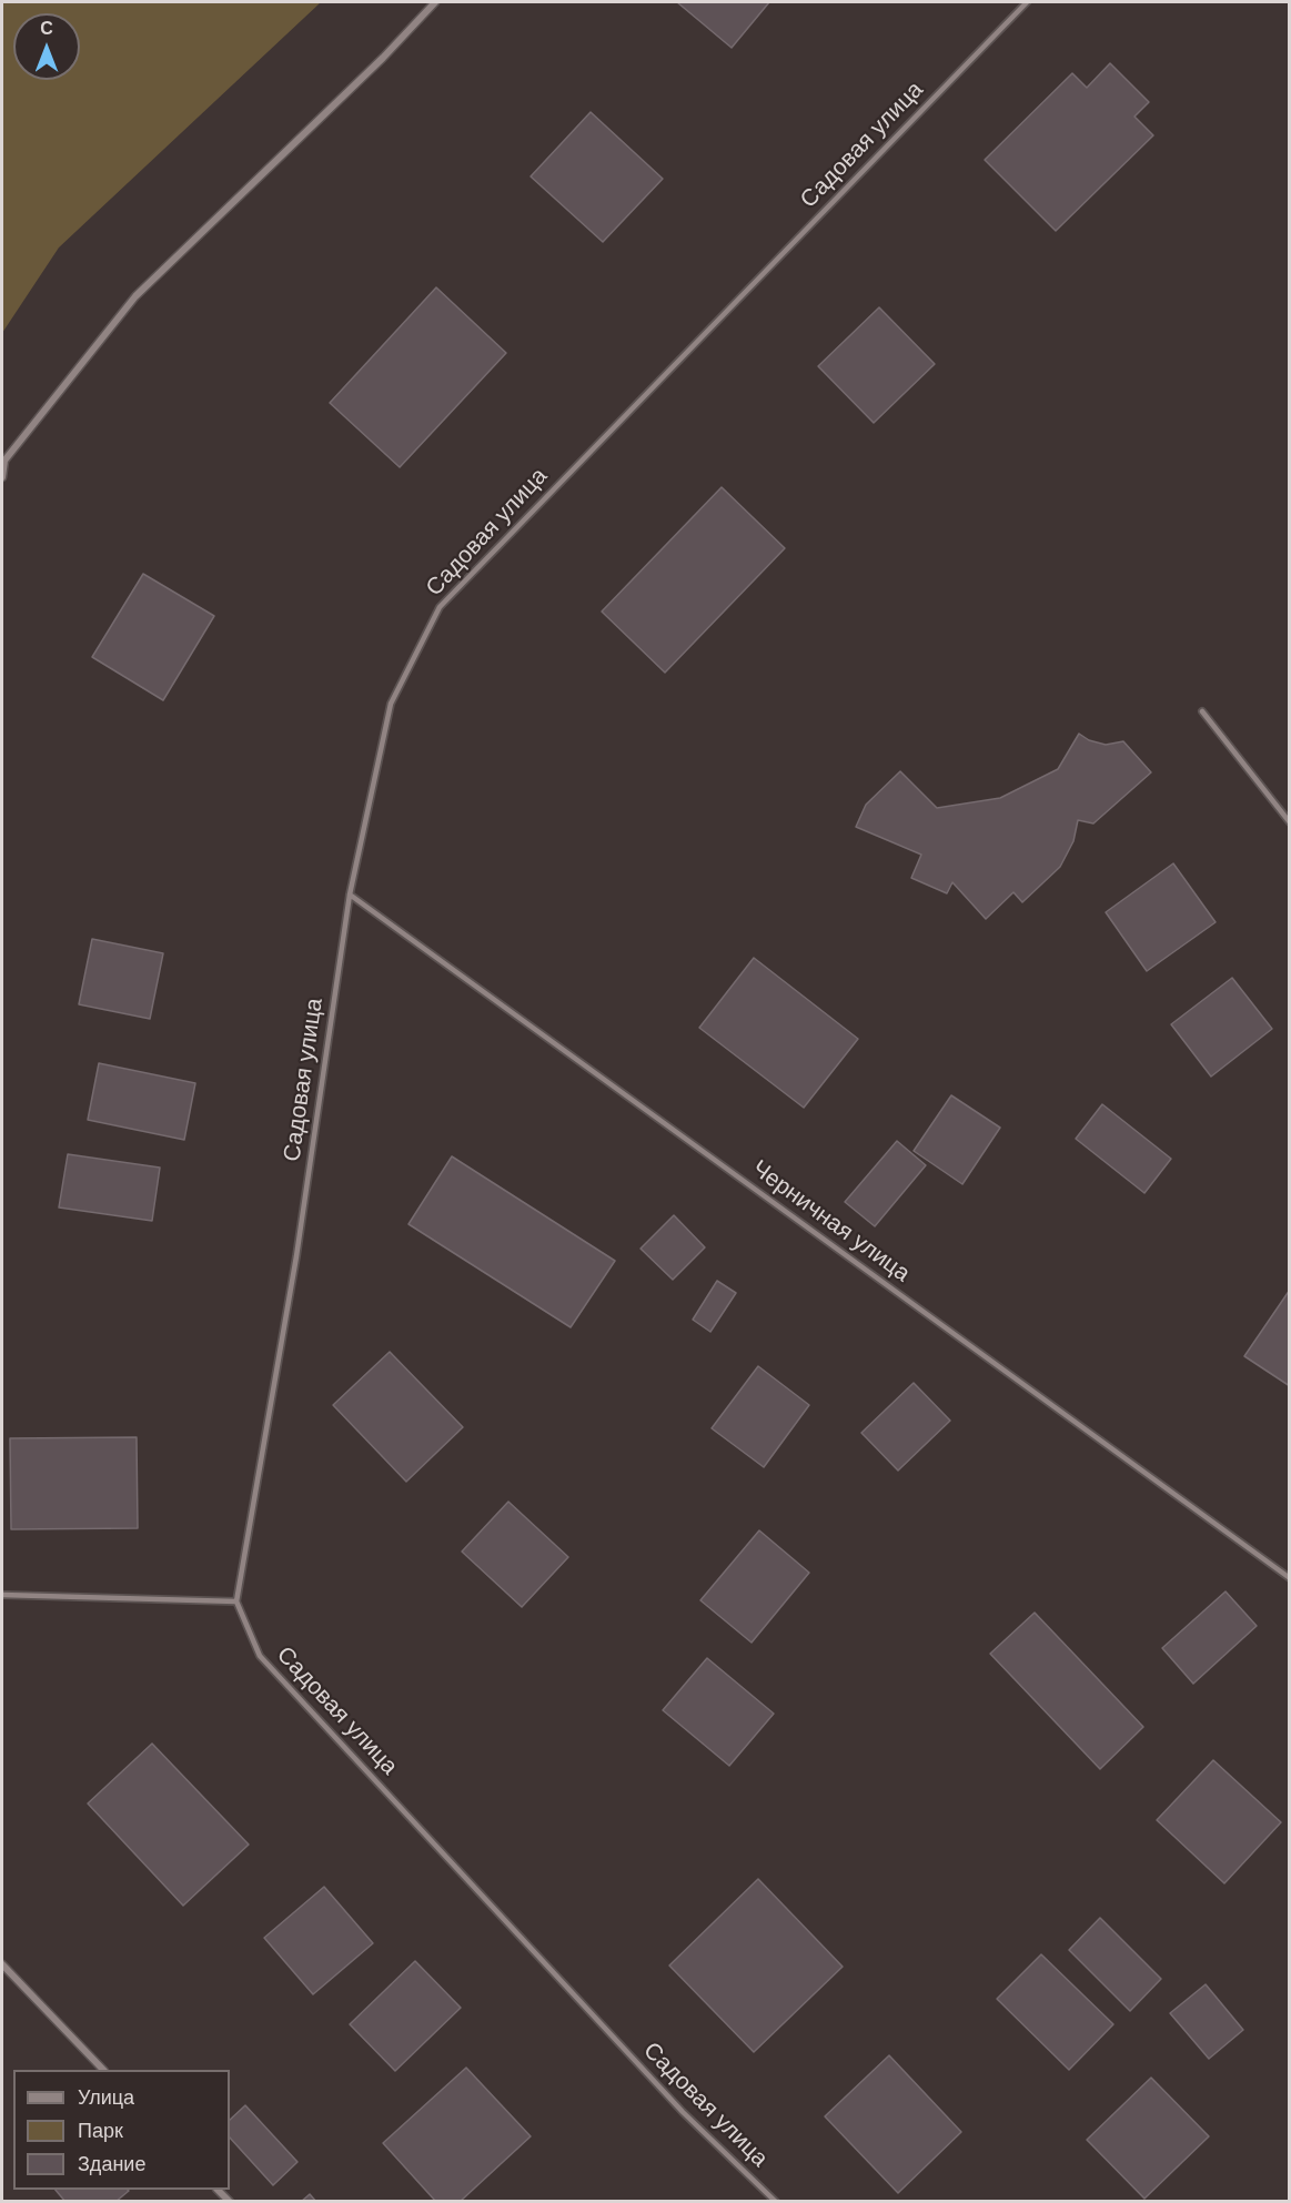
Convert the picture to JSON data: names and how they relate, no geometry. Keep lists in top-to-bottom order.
{
  "streets": {
    "lane": ["Садовая улица", "Черничная улица"]
  },
  "crossings": [
    ["Садовая улица", "Черничная улица"]
  ],
  "legend": ["Улица", "Парк", "Здание"],
  "north": "top"
}
